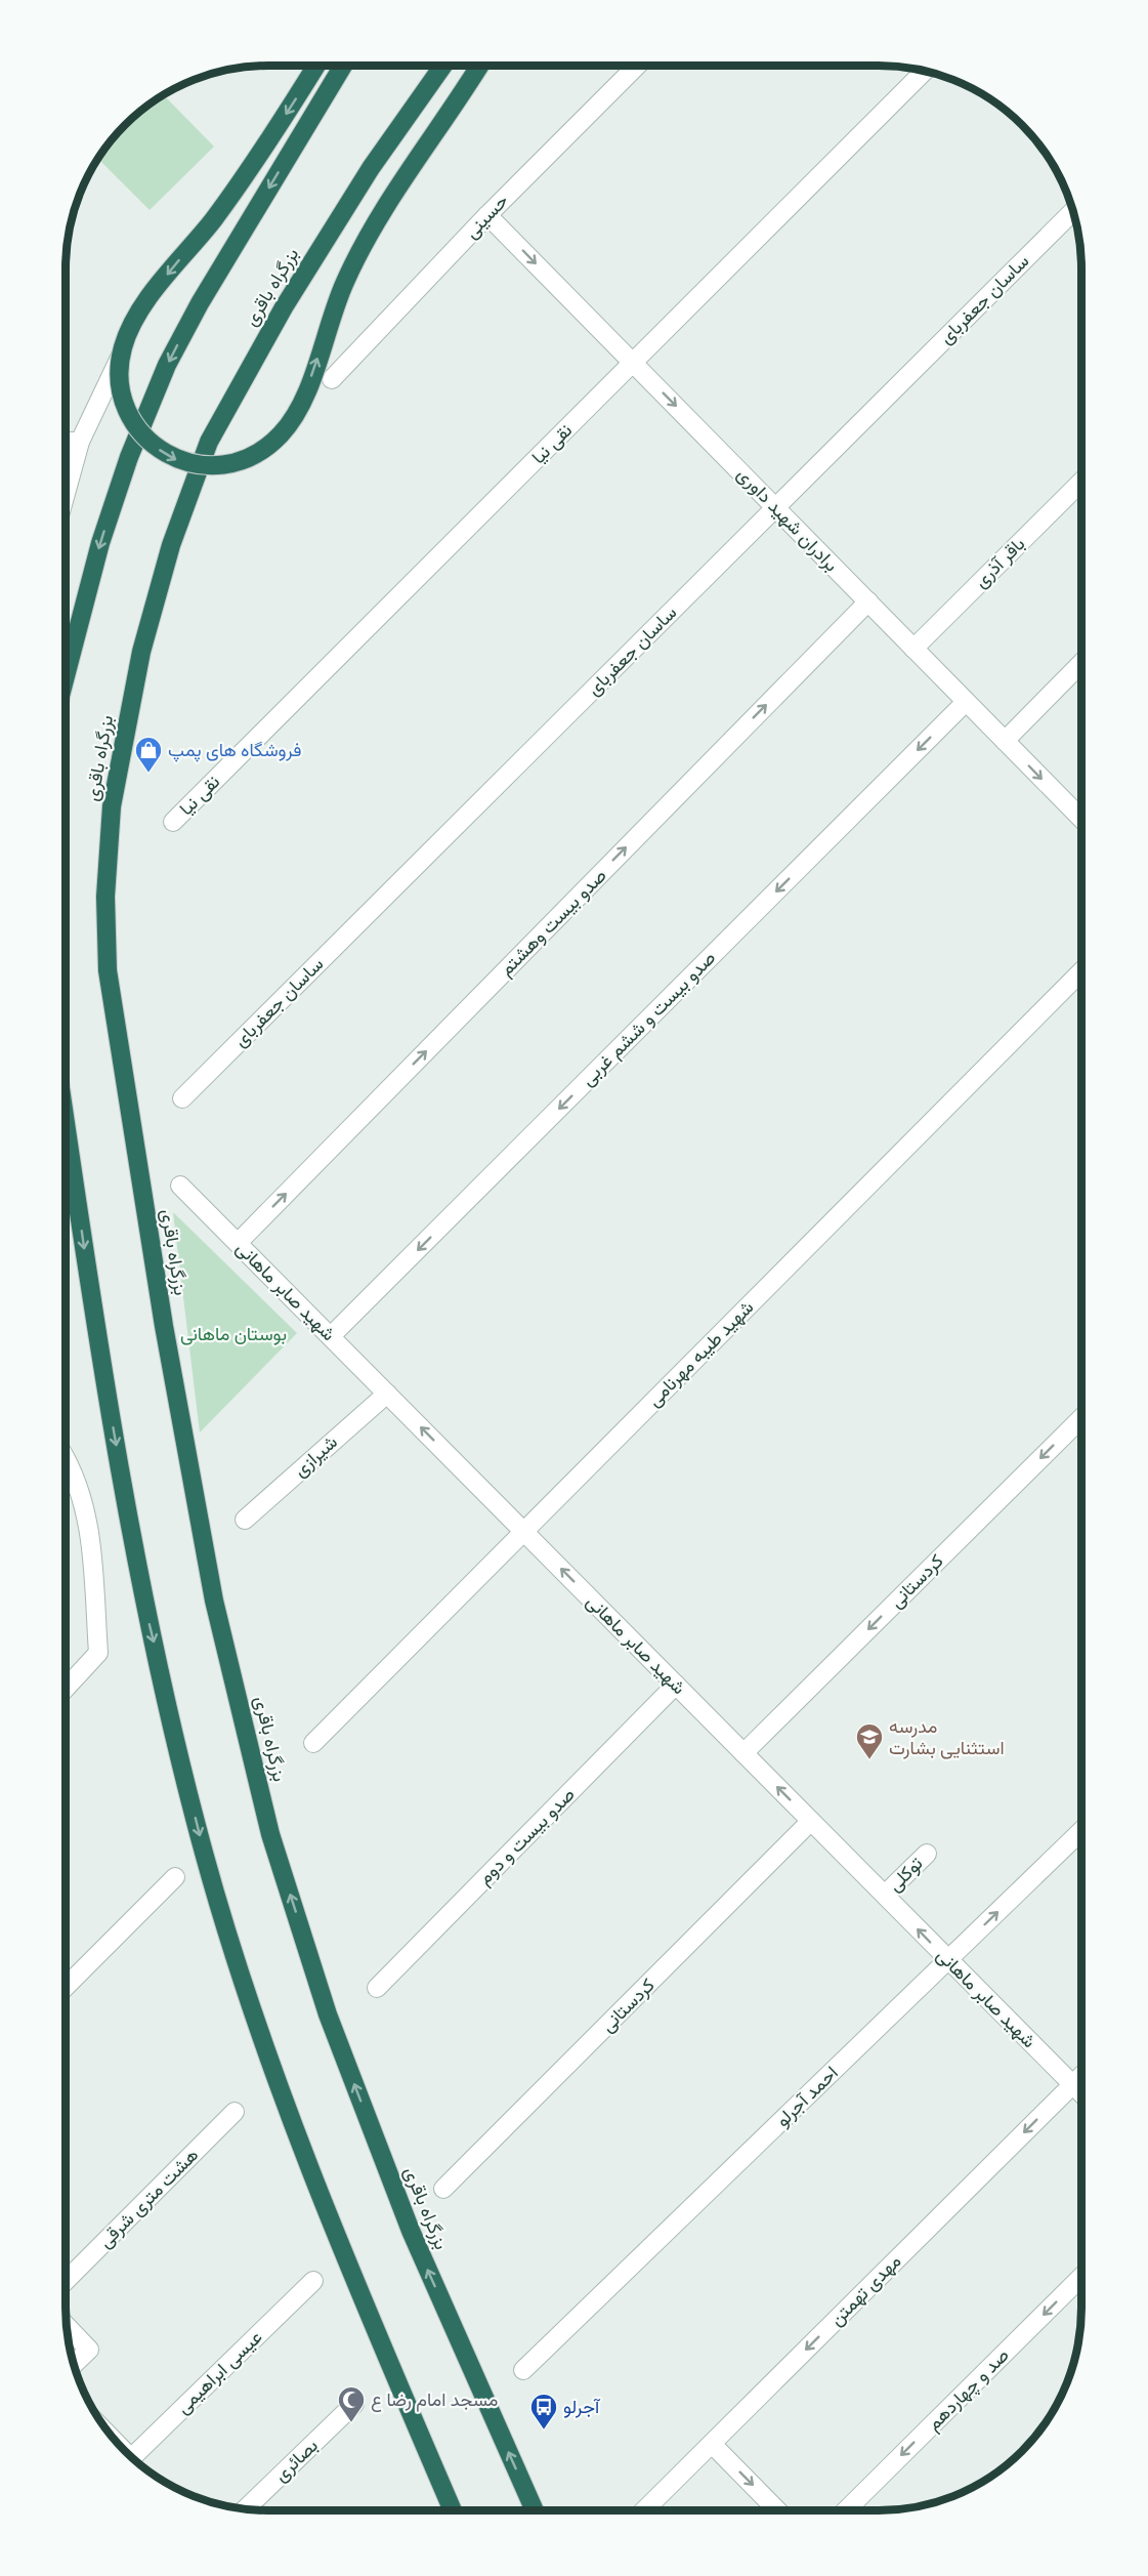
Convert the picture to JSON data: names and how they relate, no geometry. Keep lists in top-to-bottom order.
{
  "streets": {
    "highway": ["بزرگراه باقری"],
    "street": [
      "حسینی",
      "ساسان جعفربای",
      "نقی نیا",
      "برادران شهید داوری",
      "باقر آذری",
      "صدو بیست وهشتم",
      "صدو بیست و ششم غربی",
      "شهید صابر ماهانی",
      "شهید طیبه مهرنامی",
      "شیرازی",
      "کردستانی",
      "صدو بیست و دوم",
      "توکلی",
      "احمد آجرلو",
      "هشت متری شرقی",
      "مهدی تهمتن",
      "عیسی ابراهیمی",
      "صد و چهاردهم",
      "بصائری"
    ]
  },
  "crossings": [
    ["حسینی", "برادران شهید داوری"],
    ["ساسان جعفربای", "برادران شهید داوری"],
    ["نقی نیا", "برادران شهید داوری"],
    ["برادران شهید داوری", "باقر آذری"],
    ["برادران شهید داوری", "صدو بیست وهشتم"],
    ["برادران شهید داوری", "صدو بیست و ششم غربی"],
    ["صدو بیست وهشتم", "شهید صابر ماهانی"],
    ["صدو بیست و ششم غربی", "شهید صابر ماهانی"],
    ["شهید صابر ماهانی", "شهید طیبه مهرنامی"],
    ["شهید صابر ماهانی", "شیرازی"],
    ["شهید صابر ماهانی", "کردستانی"],
    ["شهید صابر ماهانی", "صدو بیست و دوم"],
    ["شهید صابر ماهانی", "توکلی"],
    ["شهید صابر ماهانی", "احمد آجرلو"],
    ["شهید صابر ماهانی", "مهدی تهمتن"]
  ],
  "one_way": [
    "برادران شهید داوری",
    "صدو بیست وهشتم",
    "صدو بیست و ششم غربی",
    "شهید صابر ماهانی",
    "کردستانی",
    "مهدی تهمتن",
    "صد و چهاردهم"
  ],
  "parks": ["بوستان ماهانی"],
  "places": {
    "shop": ["فروشگاه های پمپ"],
    "school or university": ["مدرسه استثنایی بشارت"],
    "mosque": ["مسجد امام رضا ع"],
    "bus stop": ["آجرلو"]
  }
}
